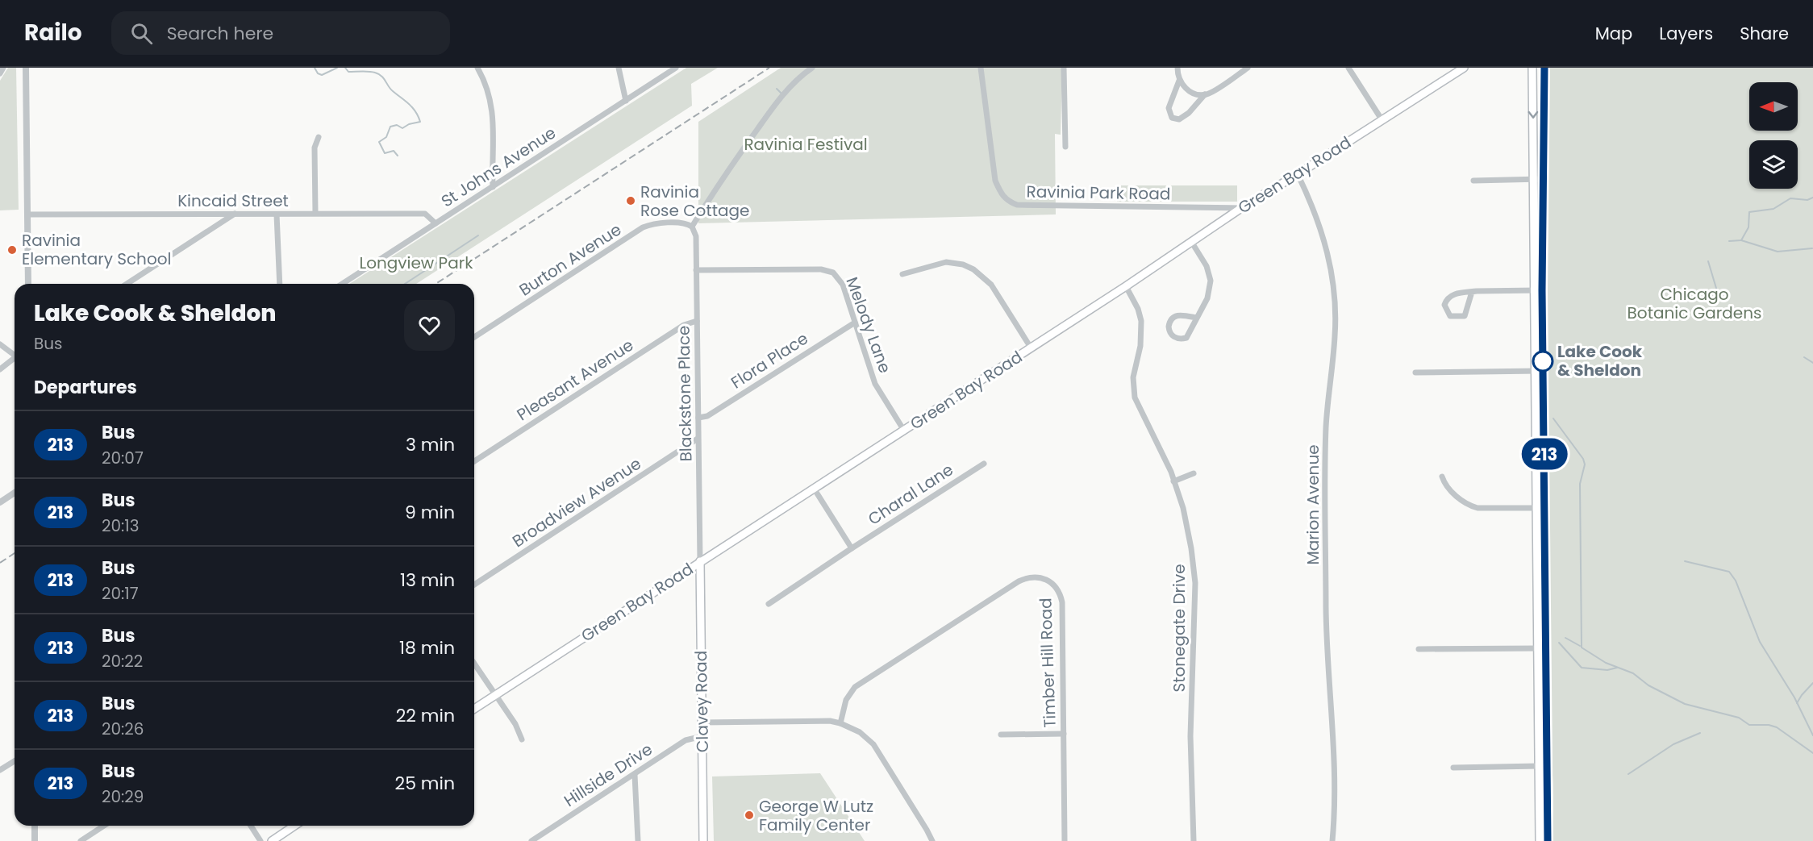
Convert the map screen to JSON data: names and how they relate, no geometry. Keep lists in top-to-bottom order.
{
  "streets": {
    "main road": ["Green Bay Road", "Clavey Road"],
    "street": [
      "St Johns Avenue",
      "Ravinia Park Road",
      "Kincaid Street",
      "Burton Avenue",
      "Melody Lane",
      "Flora Place",
      "Pleasant Avenue",
      "Blackstone Place",
      "Charal Lane",
      "Broadview Avenue",
      "Marion Avenue",
      "Stonegate Drive",
      "Timber Hill Road",
      "Hillside Drive"
    ]
  },
  "crossings": [
    ["St Johns Avenue", "Kincaid Street"],
    ["Green Bay Road", "Ravinia Park Road"],
    ["Green Bay Road", "Melody Lane"],
    ["Green Bay Road", "Blackstone Place"],
    ["Green Bay Road", "Marion Avenue"],
    ["Green Bay Road", "Stonegate Drive"],
    ["Green Bay Road", "Clavey Road"],
    ["Burton Avenue", "Blackstone Place"],
    ["Melody Lane", "Flora Place"],
    ["Melody Lane", "Blackstone Place"],
    ["Flora Place", "Blackstone Place"],
    ["Pleasant Avenue", "Blackstone Place"],
    ["Blackstone Place", "Broadview Avenue"],
    ["Blackstone Place", "Clavey Road"],
    ["Clavey Road", "Hillside Drive"]
  ],
  "parks": ["Ravinia Festival", "Longview Park", "Chicago Botanic Gardens"],
  "places": [
    "Ravinia Rose Cottage",
    "Ravinia Elementary School",
    "Lake Cook & Sheldon",
    "George W Lutz Family Center"
  ],
  "lines": ["bus line 213"],
  "north": "left",
  "page": {
    "header": "Railo",
    "search": "Search here",
    "nav": ["Map", "Layers", "Share"],
    "on_map": "213",
    "heading": [
      ["Lake Cook & Sheldon", "Bus"],
      "Departures"
    ],
    "list": [
      {
        "mark": "213",
        "name": "Bus",
        "note": "20:07",
        "value": "3 min"
      },
      {
        "mark": "213",
        "name": "Bus",
        "note": "20:13",
        "value": "9 min"
      },
      {
        "mark": "213",
        "name": "Bus",
        "note": "20:17",
        "value": "13 min"
      },
      {
        "mark": "213",
        "name": "Bus",
        "note": "20:22",
        "value": "18 min"
      },
      {
        "mark": "213",
        "name": "Bus",
        "note": "20:26",
        "value": "22 min"
      },
      {
        "mark": "213",
        "name": "Bus",
        "note": "20:29",
        "value": "25 min"
      }
    ]
  }
}
